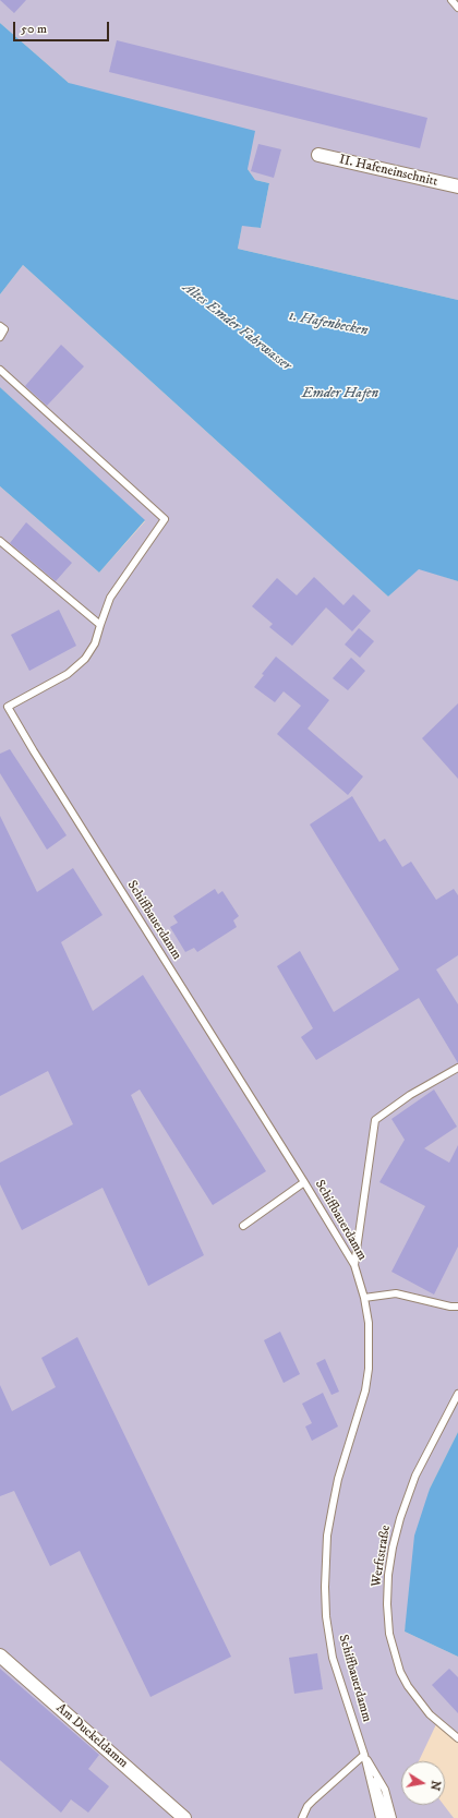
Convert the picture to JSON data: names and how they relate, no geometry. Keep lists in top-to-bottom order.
{
  "streets": {
    "street": ["II. Hafeneinschnitt", "Am Duckeldamm"],
    "lane": ["Schiffbauerdamm", "Werftstraße"]
  },
  "water": ["1. Hafenbecken", "Altes Emder Fahrwasser", "Emder Hafen"],
  "scale_bar": "50 m",
  "north": "right"
}
